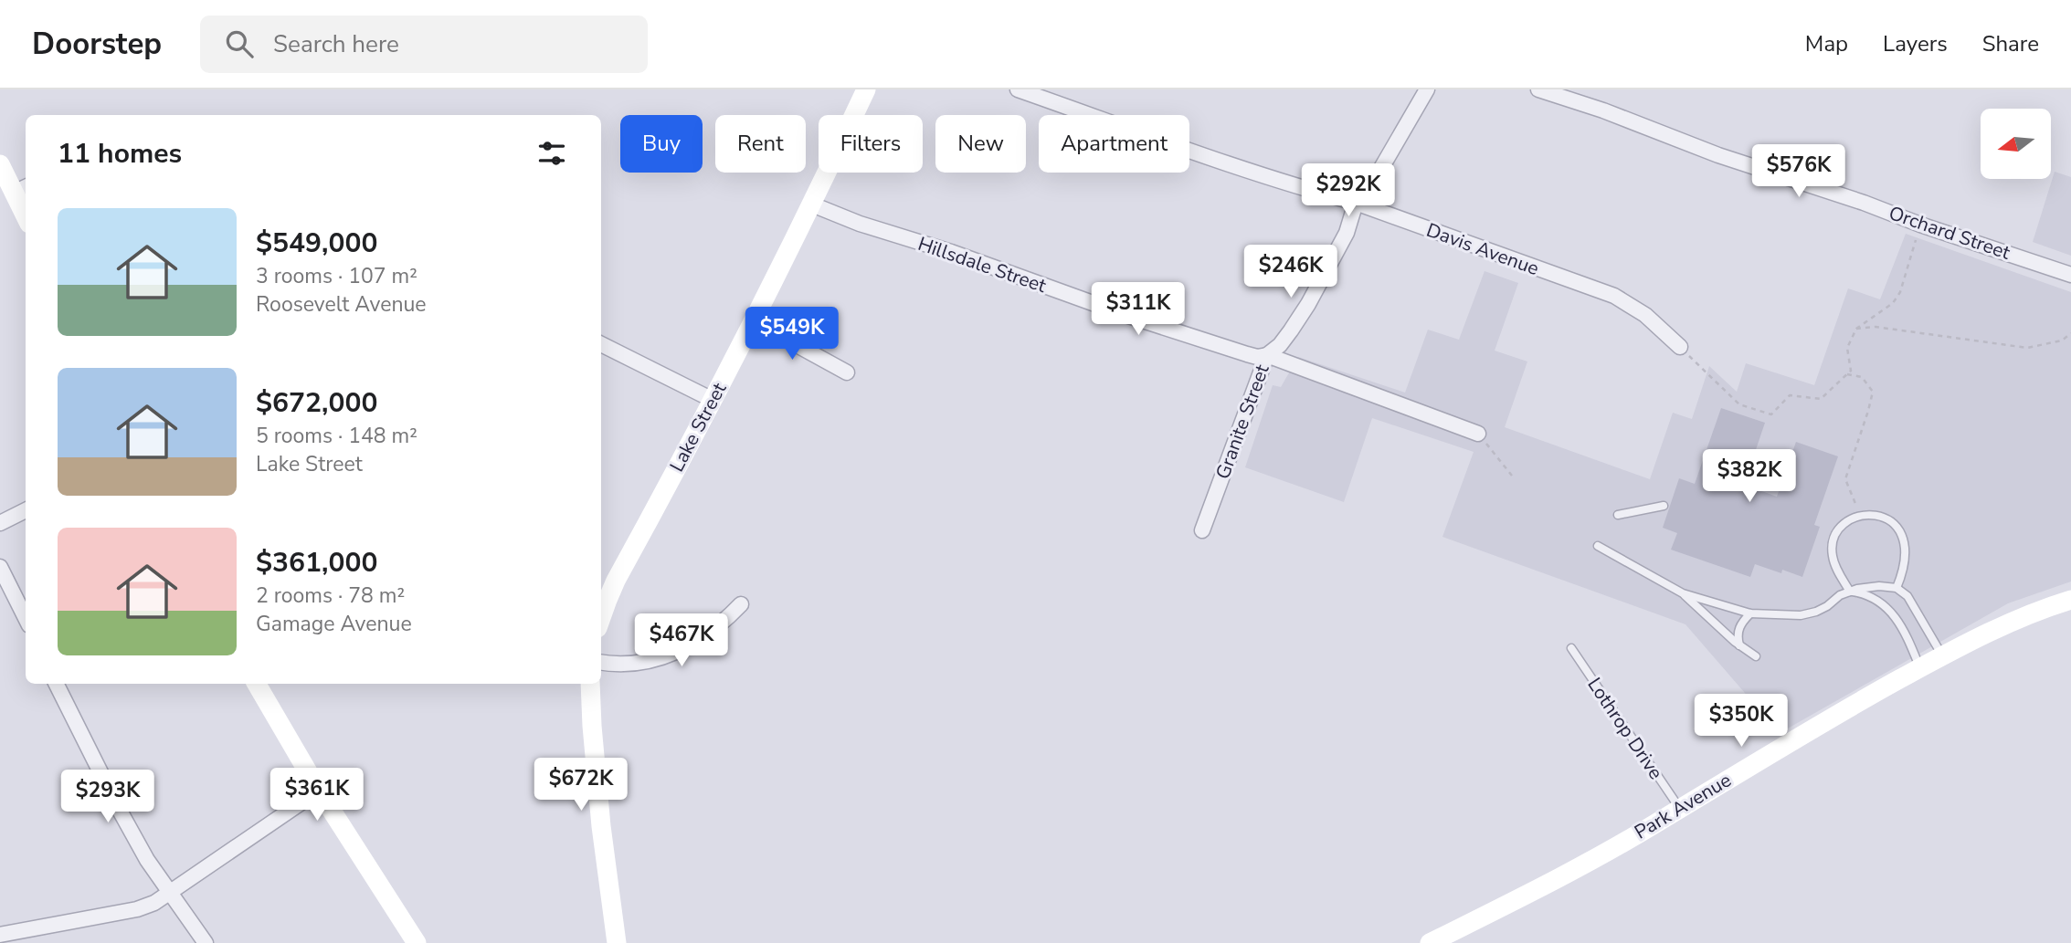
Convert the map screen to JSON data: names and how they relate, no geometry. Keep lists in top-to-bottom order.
{
  "streets": {
    "street": [
      "Orchard Street",
      "Davis Avenue",
      "Hillsdale Street",
      "Granite Street",
      "Lake Street",
      "Park Avenue"
    ],
    "lane": ["Lothrop Drive"]
  },
  "crossings": [
    ["Davis Avenue", "Granite Street"],
    ["Hillsdale Street", "Granite Street"],
    ["Hillsdale Street", "Lake Street"],
    ["Lothrop Drive", "Park Avenue"]
  ],
  "north": "left",
  "page": {
    "header": "Doorstep",
    "search": "Search here",
    "nav": ["Map", "Layers", "Share"],
    "chip": [
      "Buy",
      "Rent",
      "Filters",
      "New",
      "Apartment"
    ],
    "heading": "11 homes",
    "price": [
      "$576K",
      "$292K",
      "$246K",
      "$311K",
      "$549K",
      "$382K",
      "$467K",
      "$350K",
      "$672K",
      "$361K",
      "$293K"
    ],
    "list": [
      {
        "name": "$549,000",
        "note": "3 rooms · 107 m² · Roosevelt Avenue"
      },
      {
        "name": "$672,000",
        "note": "5 rooms · 148 m² · Lake Street"
      },
      {
        "name": "$361,000",
        "note": "2 rooms · 78 m² · Gamage Avenue"
      }
    ]
  }
}
